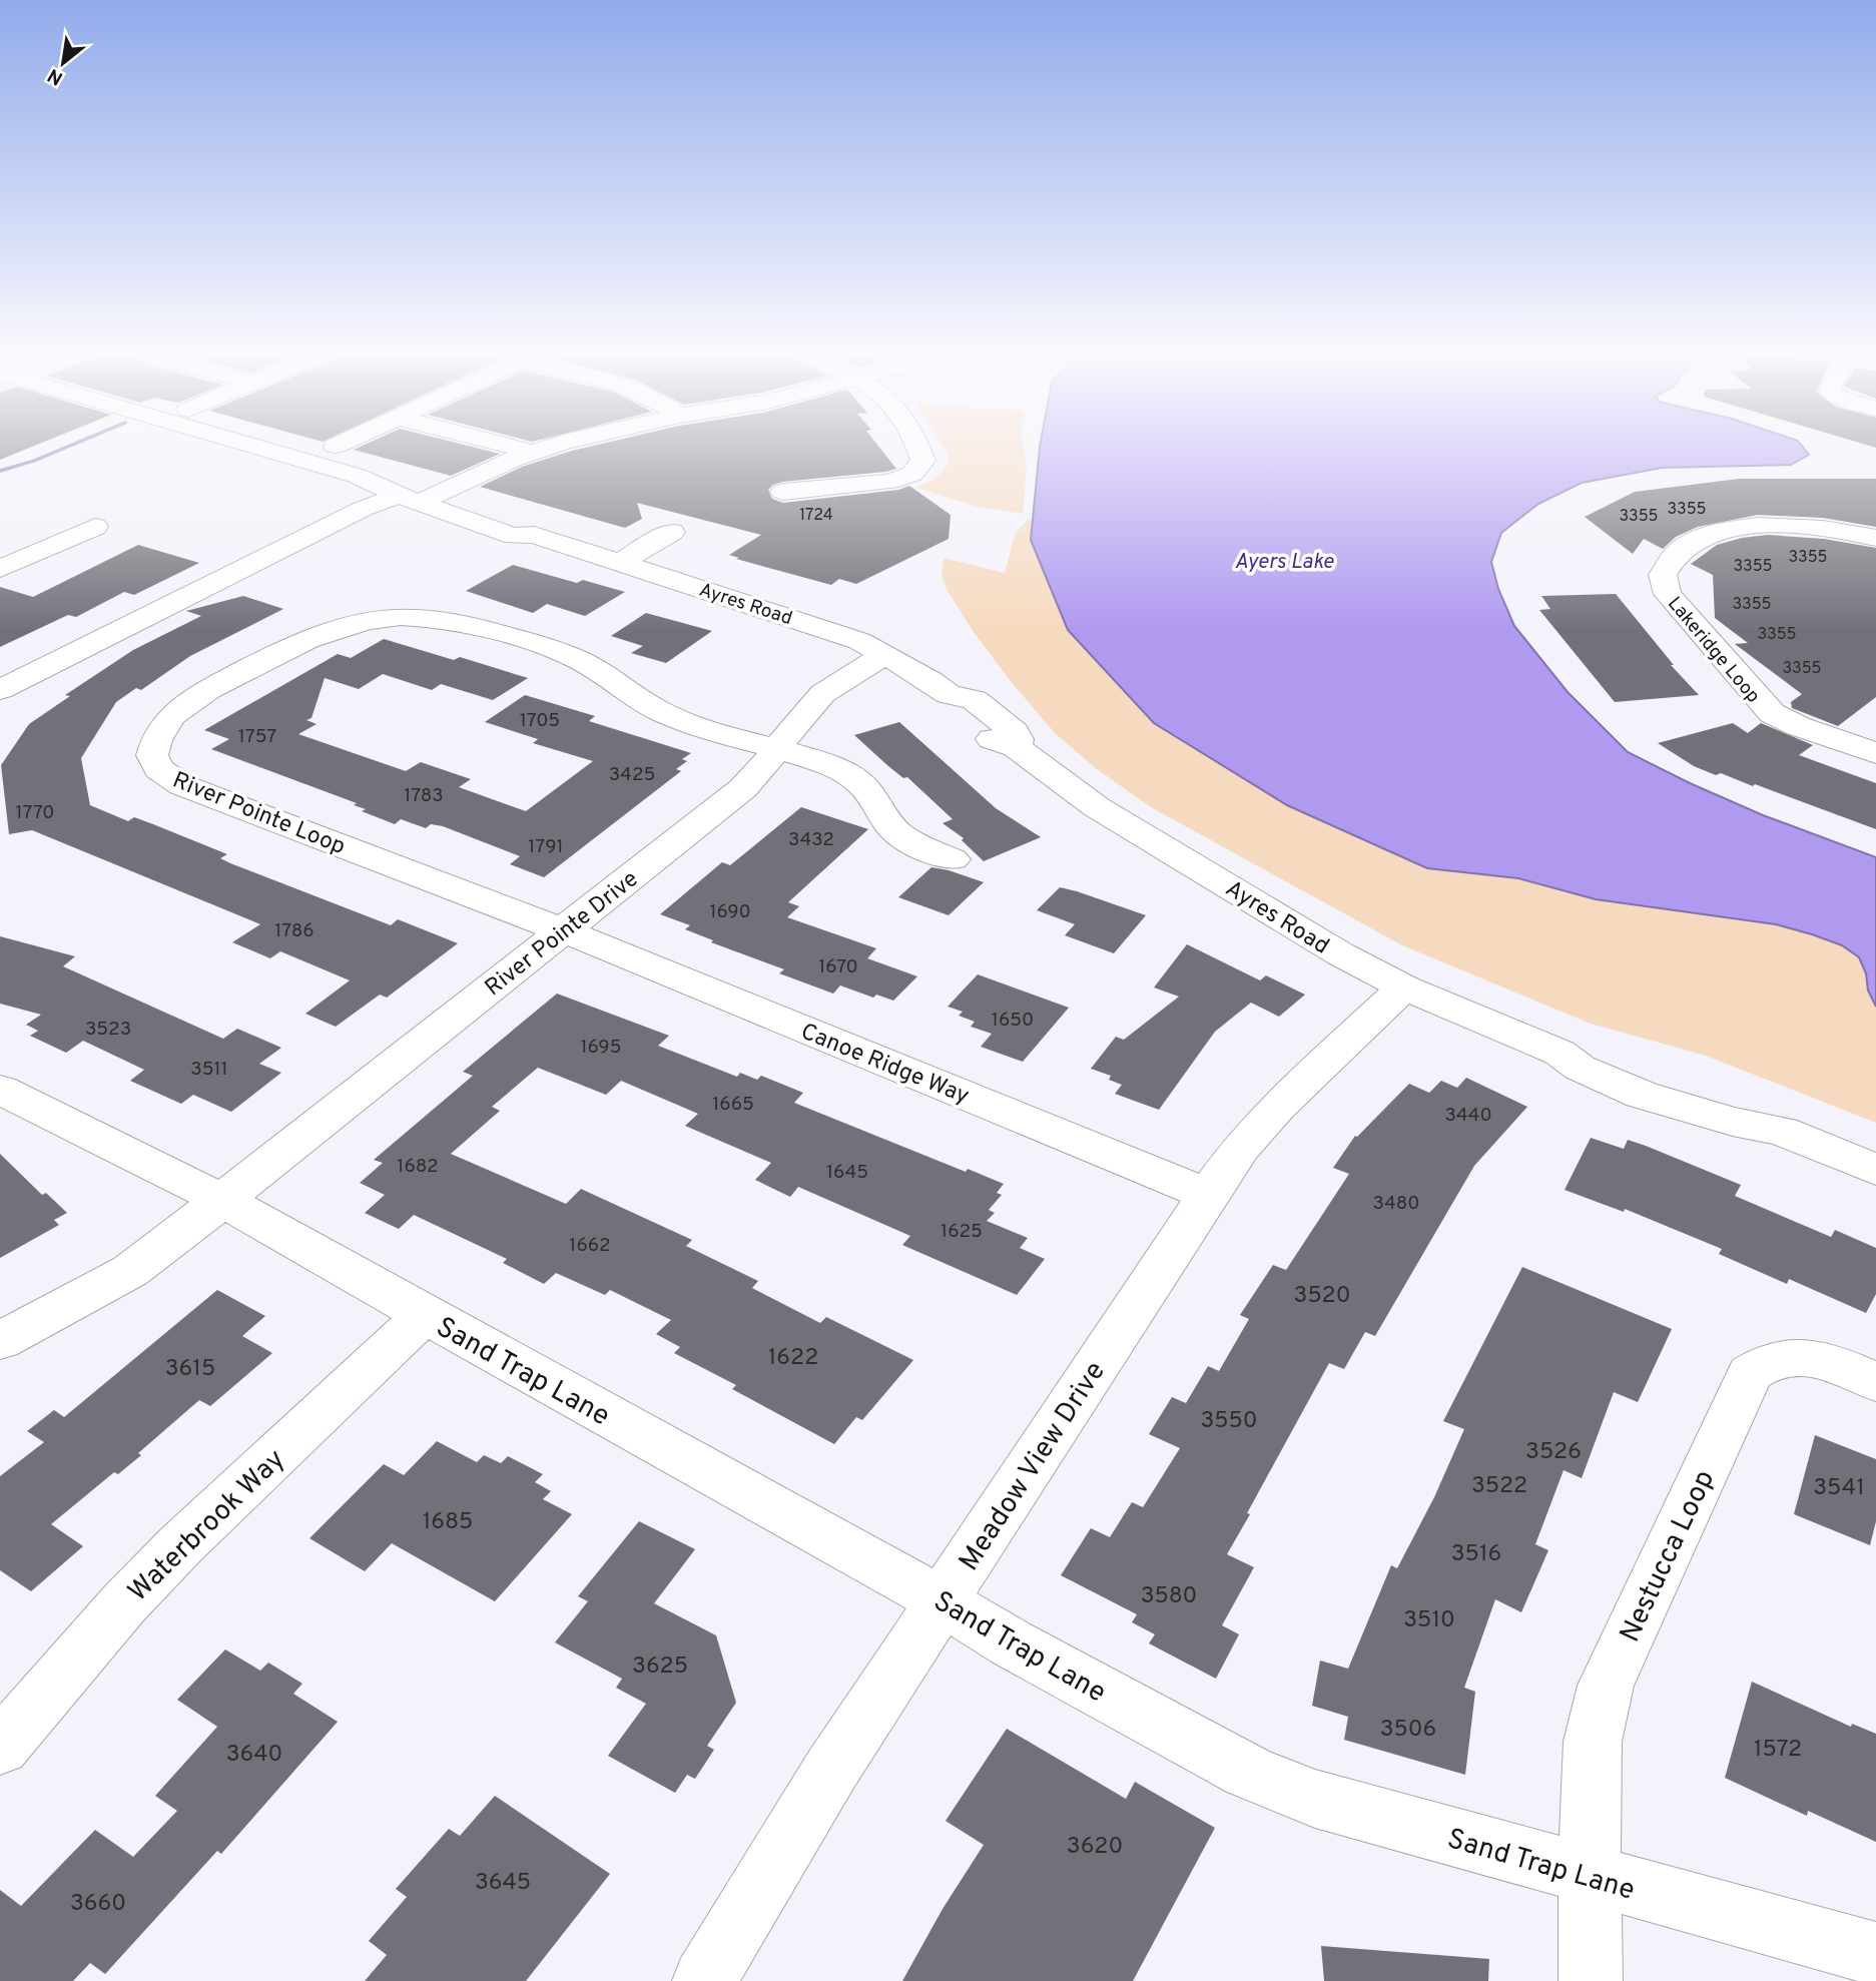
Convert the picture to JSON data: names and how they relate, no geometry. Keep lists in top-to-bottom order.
{
  "streets": {
    "street": [
      "Ayres Road",
      "Lakeridge Loop",
      "River Pointe Loop",
      "River Pointe Drive",
      "Canoe Ridge Way",
      "Sand Trap Lane",
      "Meadow View Drive",
      "Waterbrook Way",
      "Nestucca Loop"
    ]
  },
  "crossings": [
    ["Ayres Road", "River Pointe Drive"],
    ["Ayres Road", "Meadow View Drive"],
    ["River Pointe Loop", "River Pointe Drive"],
    ["River Pointe Loop", "Canoe Ridge Way"],
    ["River Pointe Drive", "Canoe Ridge Way"],
    ["River Pointe Drive", "Sand Trap Lane"],
    ["Canoe Ridge Way", "Meadow View Drive"],
    ["Sand Trap Lane", "Meadow View Drive"],
    ["Sand Trap Lane", "Waterbrook Way"],
    ["Sand Trap Lane", "Nestucca Loop"]
  ],
  "water": ["Ayers Lake"],
  "house_numbers": [
    "3355",
    "1724",
    "3355",
    "3355",
    "3355",
    "3355",
    "3355",
    "3355",
    "1705",
    "1757",
    "3425",
    "1783",
    "1770",
    "3432",
    "1791",
    "1690",
    "1786",
    "1670",
    "1650",
    "3523",
    "1695",
    "3511",
    "1665",
    "3440",
    "1682",
    "1645",
    "3480",
    "1625",
    "1662",
    "3520",
    "1622",
    "3615",
    "3550",
    "3526",
    "3522",
    "3541",
    "1685",
    "3516",
    "3580",
    "3510",
    "3625",
    "3506",
    "1572",
    "3640",
    "3620",
    "3645",
    "3660"
  ],
  "north": "bottom left"
}
